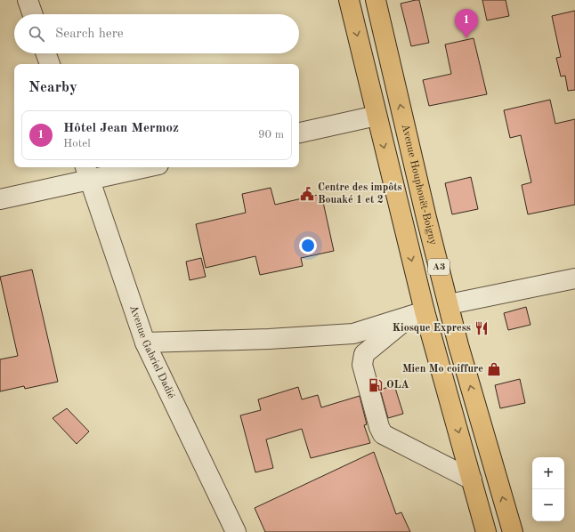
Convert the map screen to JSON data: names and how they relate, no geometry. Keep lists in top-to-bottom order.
{
  "streets": {
    "highway": ["Avenue Houphouët-Boigny", "A3"],
    "street": ["Avenue Gabriel Dadié"]
  },
  "places": {
    "public building": ["Centre des impôts Bouaké 1 et 2"],
    "restaurant": ["Kiosque Express"],
    "shop": ["Mien Mo coiffure"],
    "fuel station": ["OLA"]
  },
  "page": {
    "pins": "1",
    "search": "Search here",
    "heading": "Nearby",
    "list": [
      {
        "mark": "1",
        "name": "Hôtel Jean Mermoz",
        "note": "Hotel",
        "value": "90 m"
      }
    ],
    "map_buttons": ["+", "−"]
  }
}
